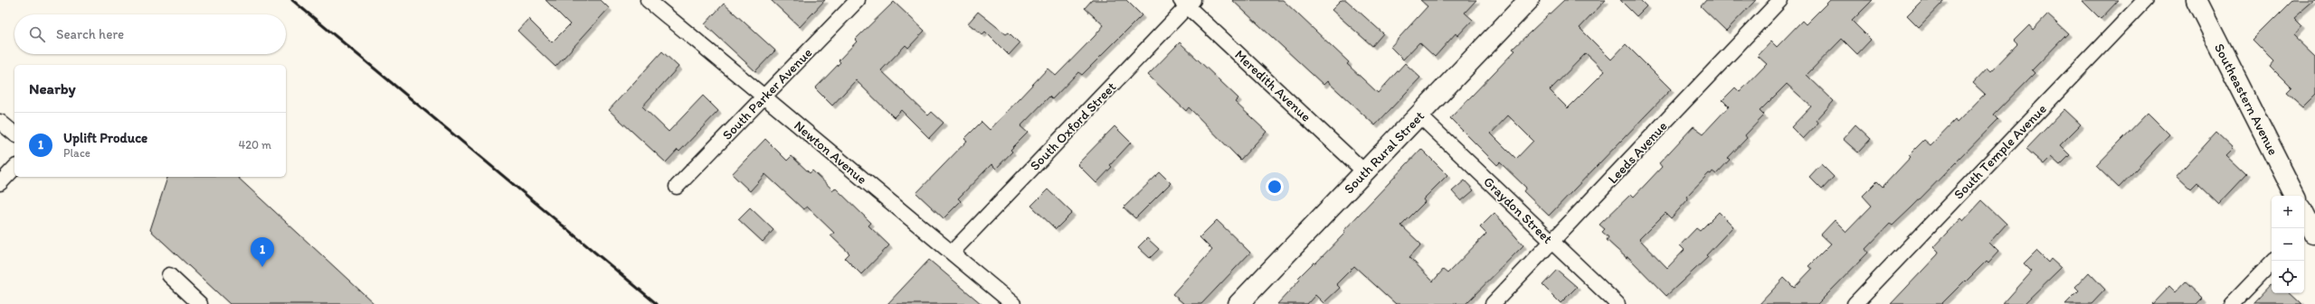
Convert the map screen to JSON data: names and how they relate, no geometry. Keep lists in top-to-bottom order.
{
  "streets": {
    "main road": ["Southeastern Avenue", "South Rural Street"],
    "street": [
      "Meredith Avenue",
      "South Parker Avenue",
      "South Oxford Street",
      "South Temple Avenue",
      "Newton Avenue",
      "Leeds Avenue",
      "Graydon Street"
    ]
  },
  "crossings": [
    ["Meredith Avenue", "South Oxford Street"],
    ["Meredith Avenue", "South Rural Street"],
    ["South Parker Avenue", "Newton Avenue"],
    ["South Oxford Street", "Newton Avenue"],
    ["South Rural Street", "Graydon Street"],
    ["Leeds Avenue", "Graydon Street"]
  ],
  "page": {
    "search": "Search here",
    "heading": "Nearby",
    "list": [
      {
        "mark": "1",
        "name": "Uplift Produce",
        "note": "Place",
        "value": "420 m"
      }
    ],
    "map_buttons": ["+", "−"],
    "pins": "1"
  }
}
